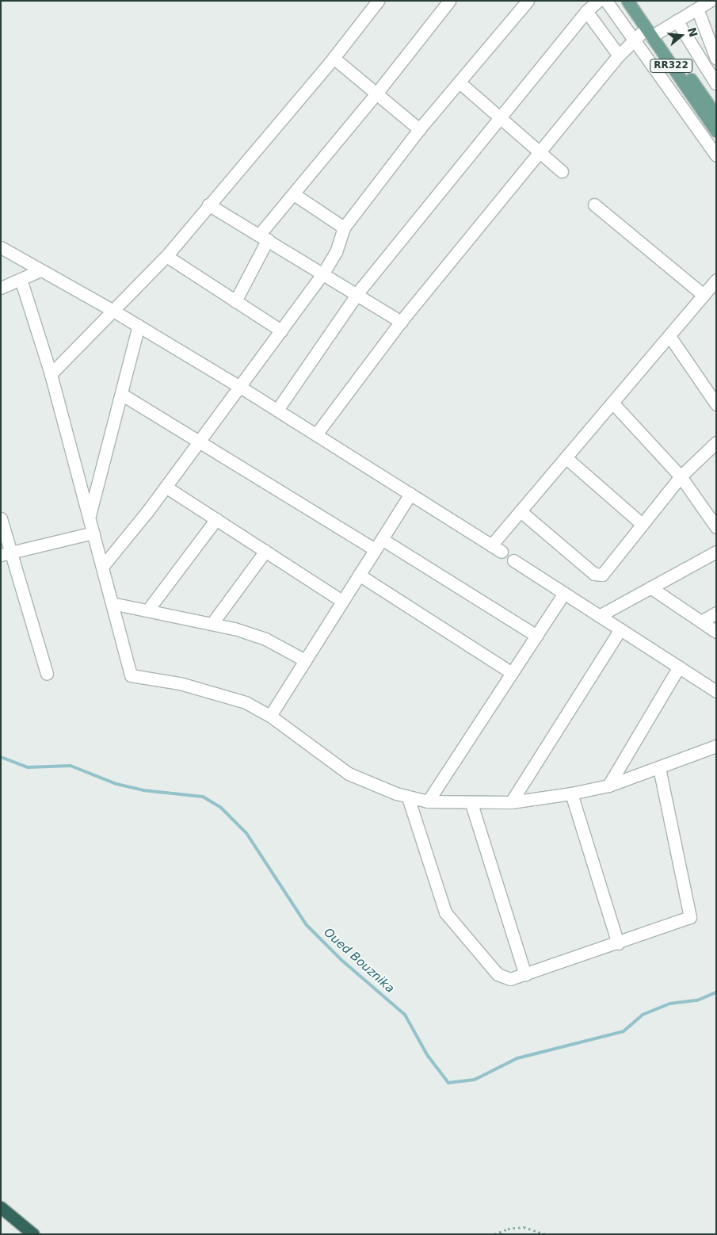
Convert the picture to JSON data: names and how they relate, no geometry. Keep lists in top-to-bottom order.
{
  "streets": {
    "main road": ["RR322"]
  },
  "water": ["Oued Bouznika"],
  "north": "right"
}
